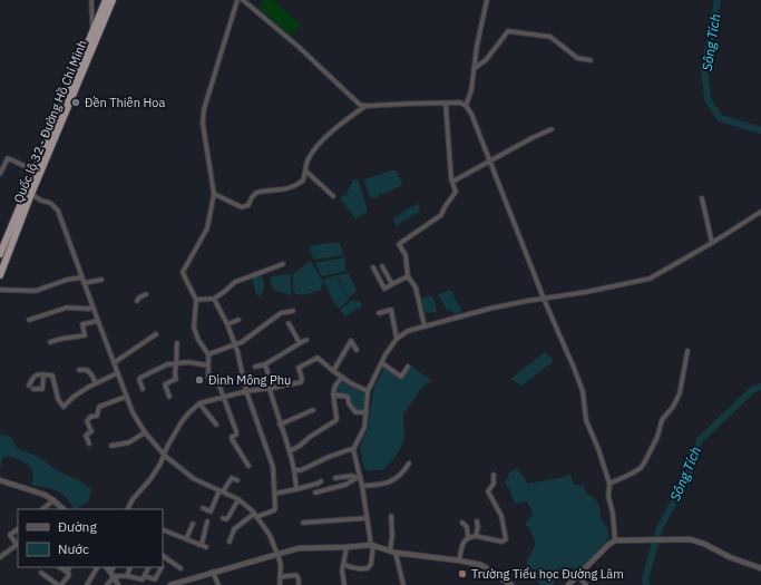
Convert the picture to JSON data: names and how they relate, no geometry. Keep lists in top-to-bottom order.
{
  "streets": {
    "highway": ["Quốc lộ 32 - Đường Hồ Chí Minh"]
  },
  "water": ["Sông Tích"],
  "places": ["Đền Thiên Hoa", "Đình Mông Phụ", "Trường Tiểu học Đường Lâm"],
  "legend": ["Đường", "Nước"]
}
